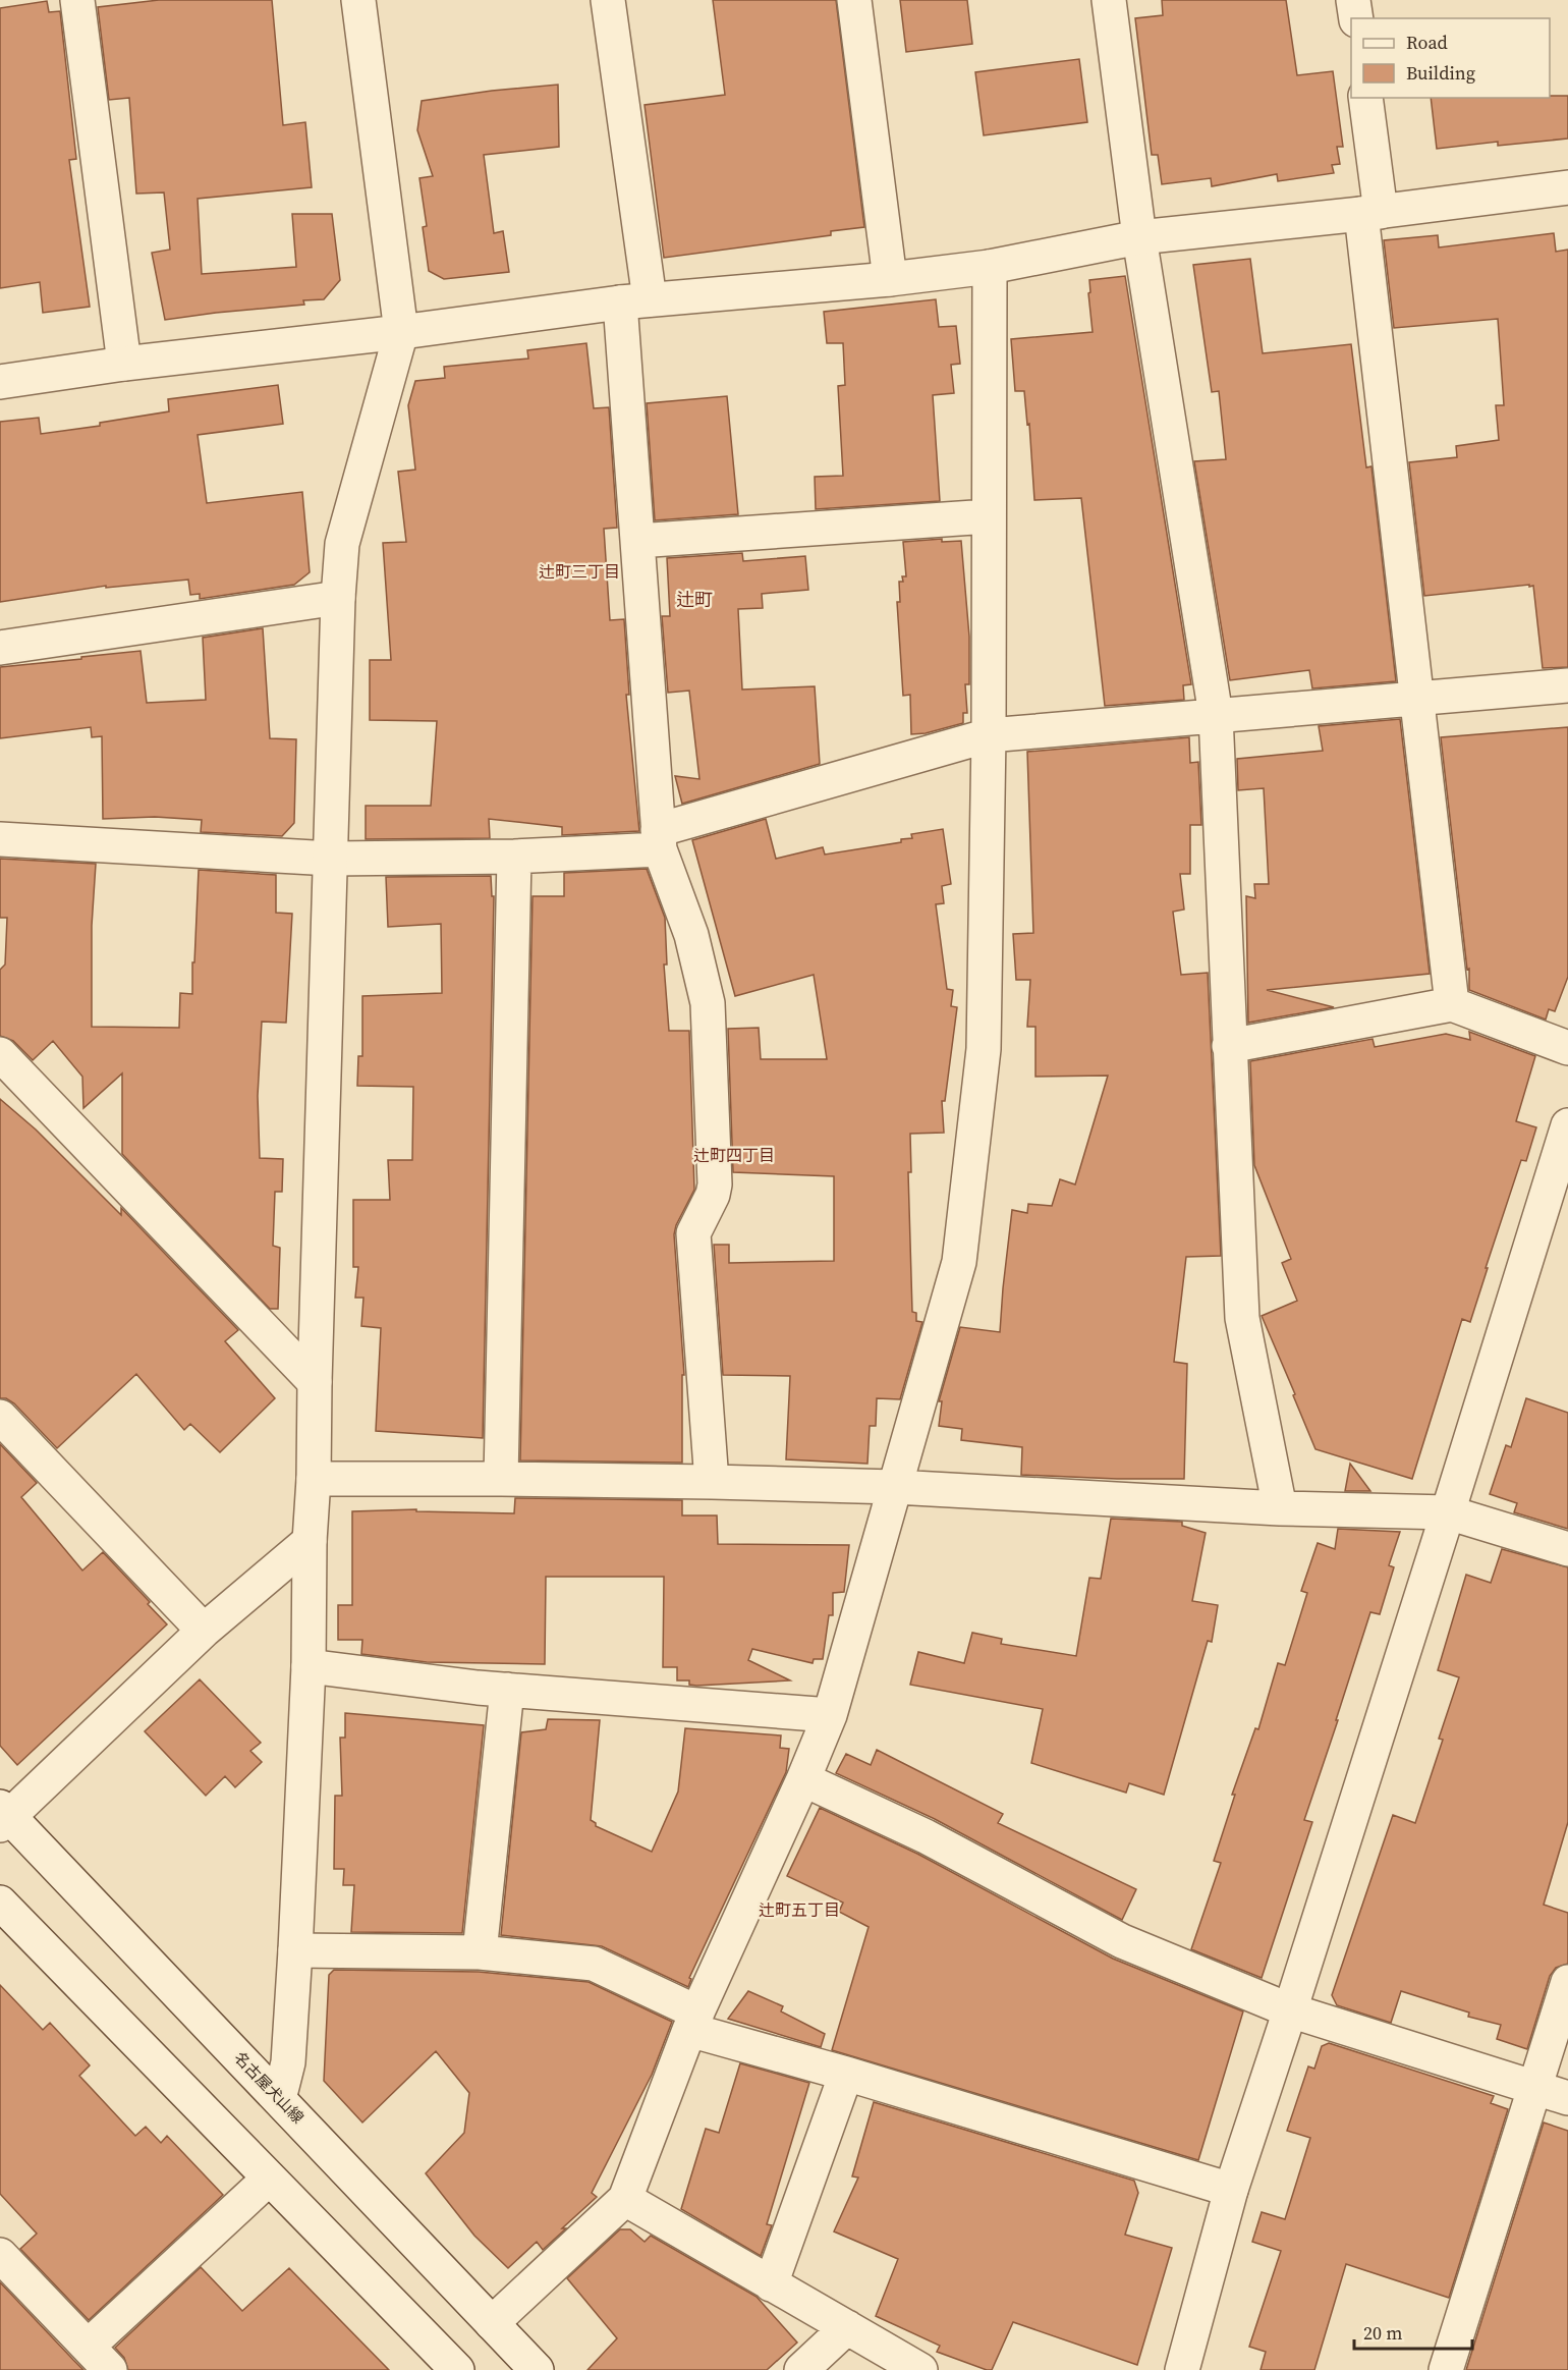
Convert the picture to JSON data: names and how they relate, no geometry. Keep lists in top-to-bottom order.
{
  "streets": {
    "street": ["名古屋犬山線"]
  },
  "districts": [
    "辻町三丁目",
    "辻町",
    "辻町四丁目",
    "辻町五丁目"
  ],
  "legend": ["Road", "Building"],
  "scale_bar": "20 m"
}
